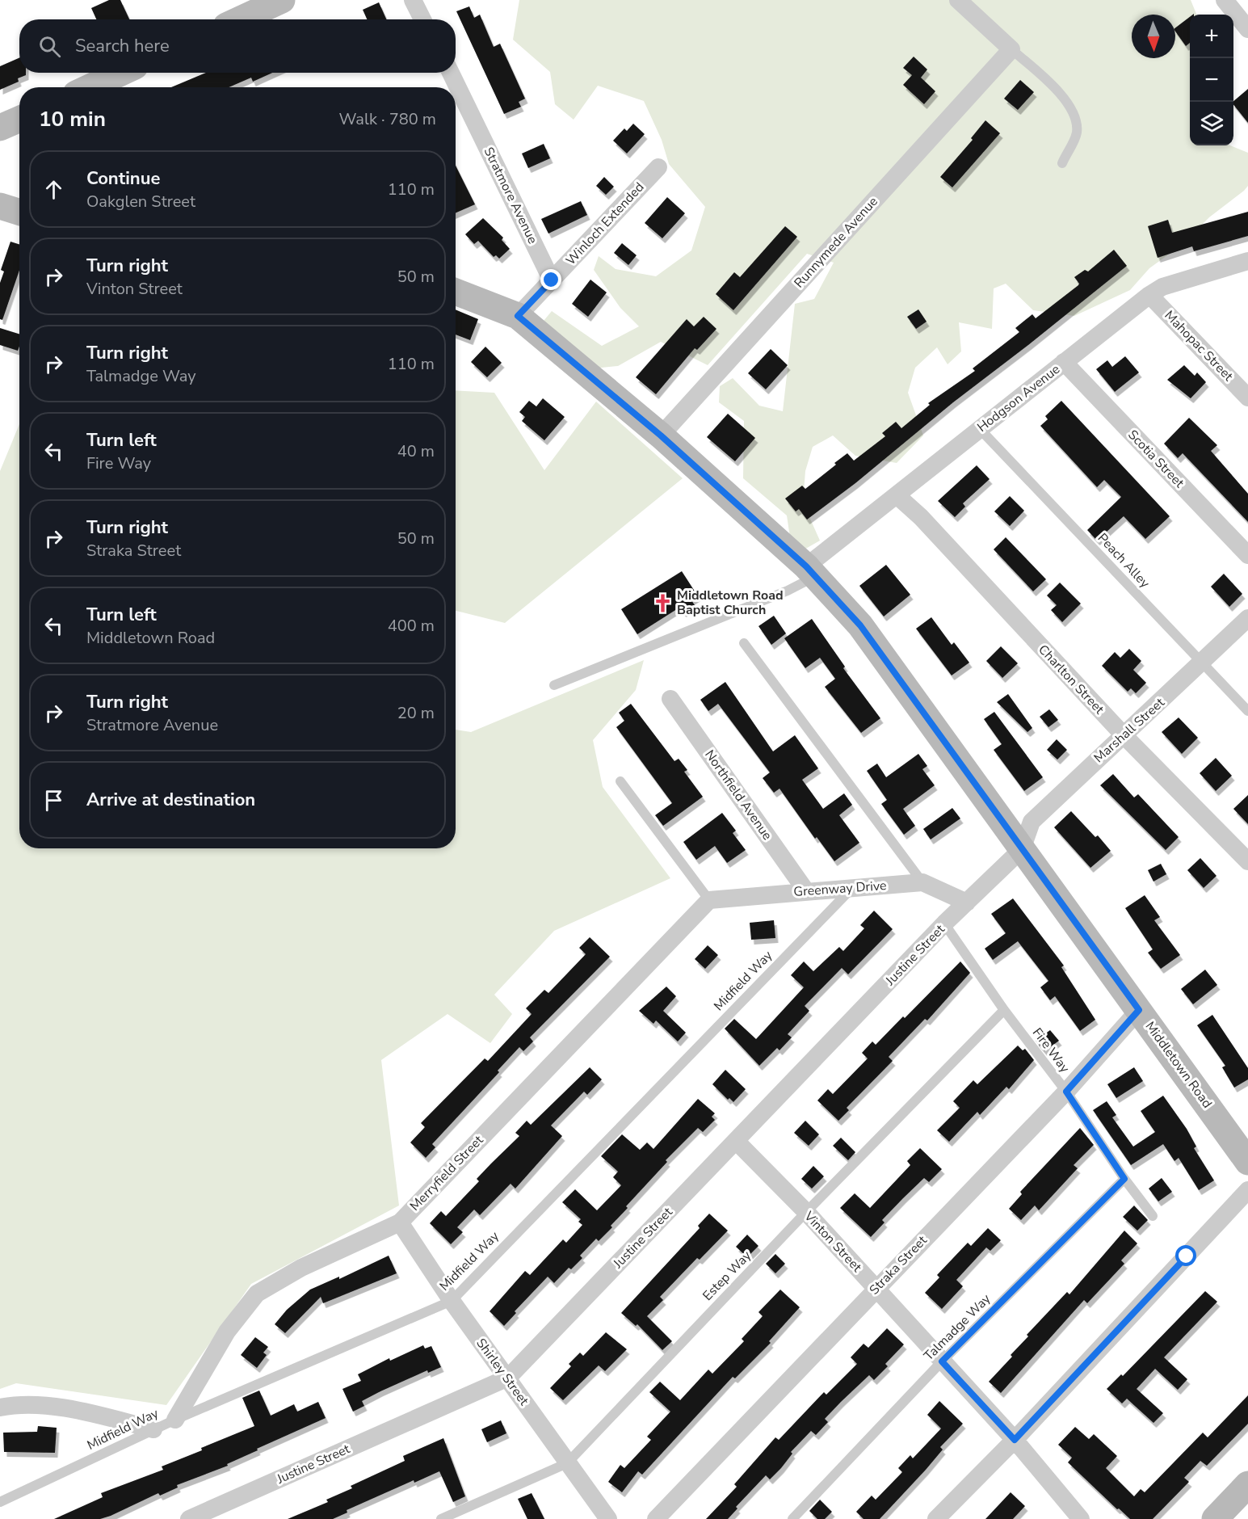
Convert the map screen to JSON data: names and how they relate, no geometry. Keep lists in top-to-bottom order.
{
  "streets": {
    "street": [
      "Stratmore Avenue",
      "Winloch Extended",
      "Runnymede Avenue",
      "Mahopac Street",
      "Hodgson Avenue",
      "Scotia Street",
      "Charlton Street",
      "Marshall Street",
      "Northfield Avenue",
      "Greenway Drive",
      "Justine Street",
      "Middletown Road",
      "Merryfield Street",
      "Vinton Street",
      "Straka Street",
      "Shirley Street"
    ],
    "lane": [
      "Peach Alley",
      "Midfield Way",
      "Fire Way",
      "Estep Way",
      "Talmadge Way"
    ]
  },
  "crossings": [
    ["Stratmore Avenue", "Winloch Extended"],
    ["Runnymede Avenue", "Middletown Road"],
    ["Mahopac Street", "Hodgson Avenue"],
    ["Hodgson Avenue", "Scotia Street"],
    ["Hodgson Avenue", "Peach Alley"],
    ["Hodgson Avenue", "Charlton Street"],
    ["Hodgson Avenue", "Middletown Road"],
    ["Peach Alley", "Marshall Street"],
    ["Charlton Street", "Marshall Street"],
    ["Marshall Street", "Justine Street"],
    ["Marshall Street", "Middletown Road"],
    ["Northfield Avenue", "Greenway Drive"],
    ["Greenway Drive", "Justine Street"],
    ["Greenway Drive", "Midfield Way"],
    ["Greenway Drive", "Merryfield Street"],
    ["Justine Street", "Fire Way"],
    ["Justine Street", "Middletown Road"],
    ["Justine Street", "Vinton Street"],
    ["Justine Street", "Shirley Street"],
    ["Midfield Way", "Merryfield Street"],
    ["Midfield Way", "Shirley Street"],
    ["Fire Way", "Straka Street"],
    ["Fire Way", "Estep Way"],
    ["Fire Way", "Talmadge Way"],
    ["Middletown Road", "Straka Street"],
    ["Merryfield Street", "Shirley Street"],
    ["Vinton Street", "Straka Street"],
    ["Vinton Street", "Estep Way"],
    ["Vinton Street", "Talmadge Way"],
    ["Estep Way", "Shirley Street"]
  ],
  "places": {
    "church": ["Middletown Road Baptist Church"]
  },
  "north": "bottom",
  "page": {
    "map_buttons": ["+", "−"],
    "search": "Search here",
    "heading": ["10 min", "Walk · 780 m"],
    "list": [
      ["Continue", "Oakglen Street", "110 m"],
      ["Turn right", "Vinton Street", "50 m"],
      ["Turn right", "Talmadge Way", "110 m"],
      ["Turn left", "Fire Way", "40 m"],
      ["Turn right", "Straka Street", "50 m"],
      ["Turn left", "Middletown Road", "400 m"],
      ["Turn right", "Stratmore Avenue", "20 m"],
      "Arrive at destination"
    ]
  }
}
